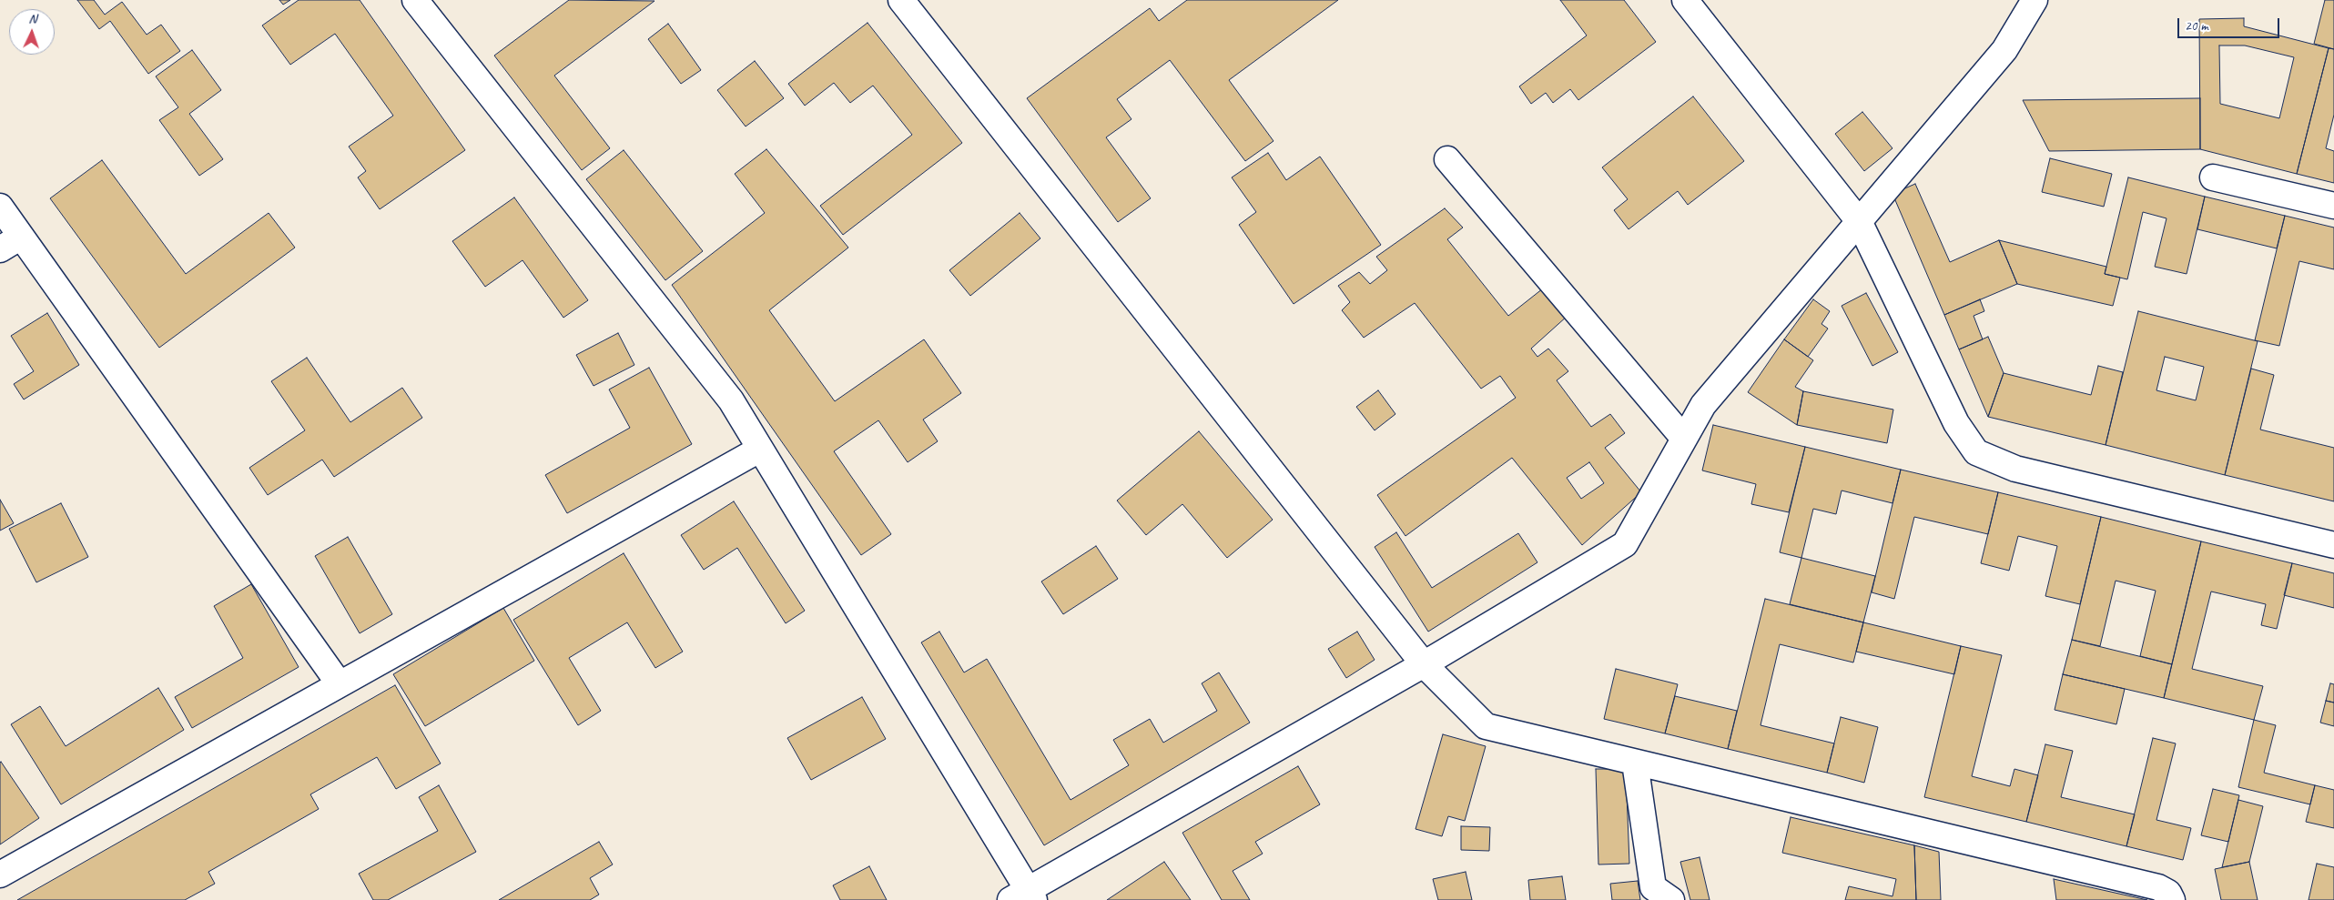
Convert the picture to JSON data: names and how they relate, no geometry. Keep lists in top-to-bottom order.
{
  "scale_bar": "20 m",
  "north": "top"
}
